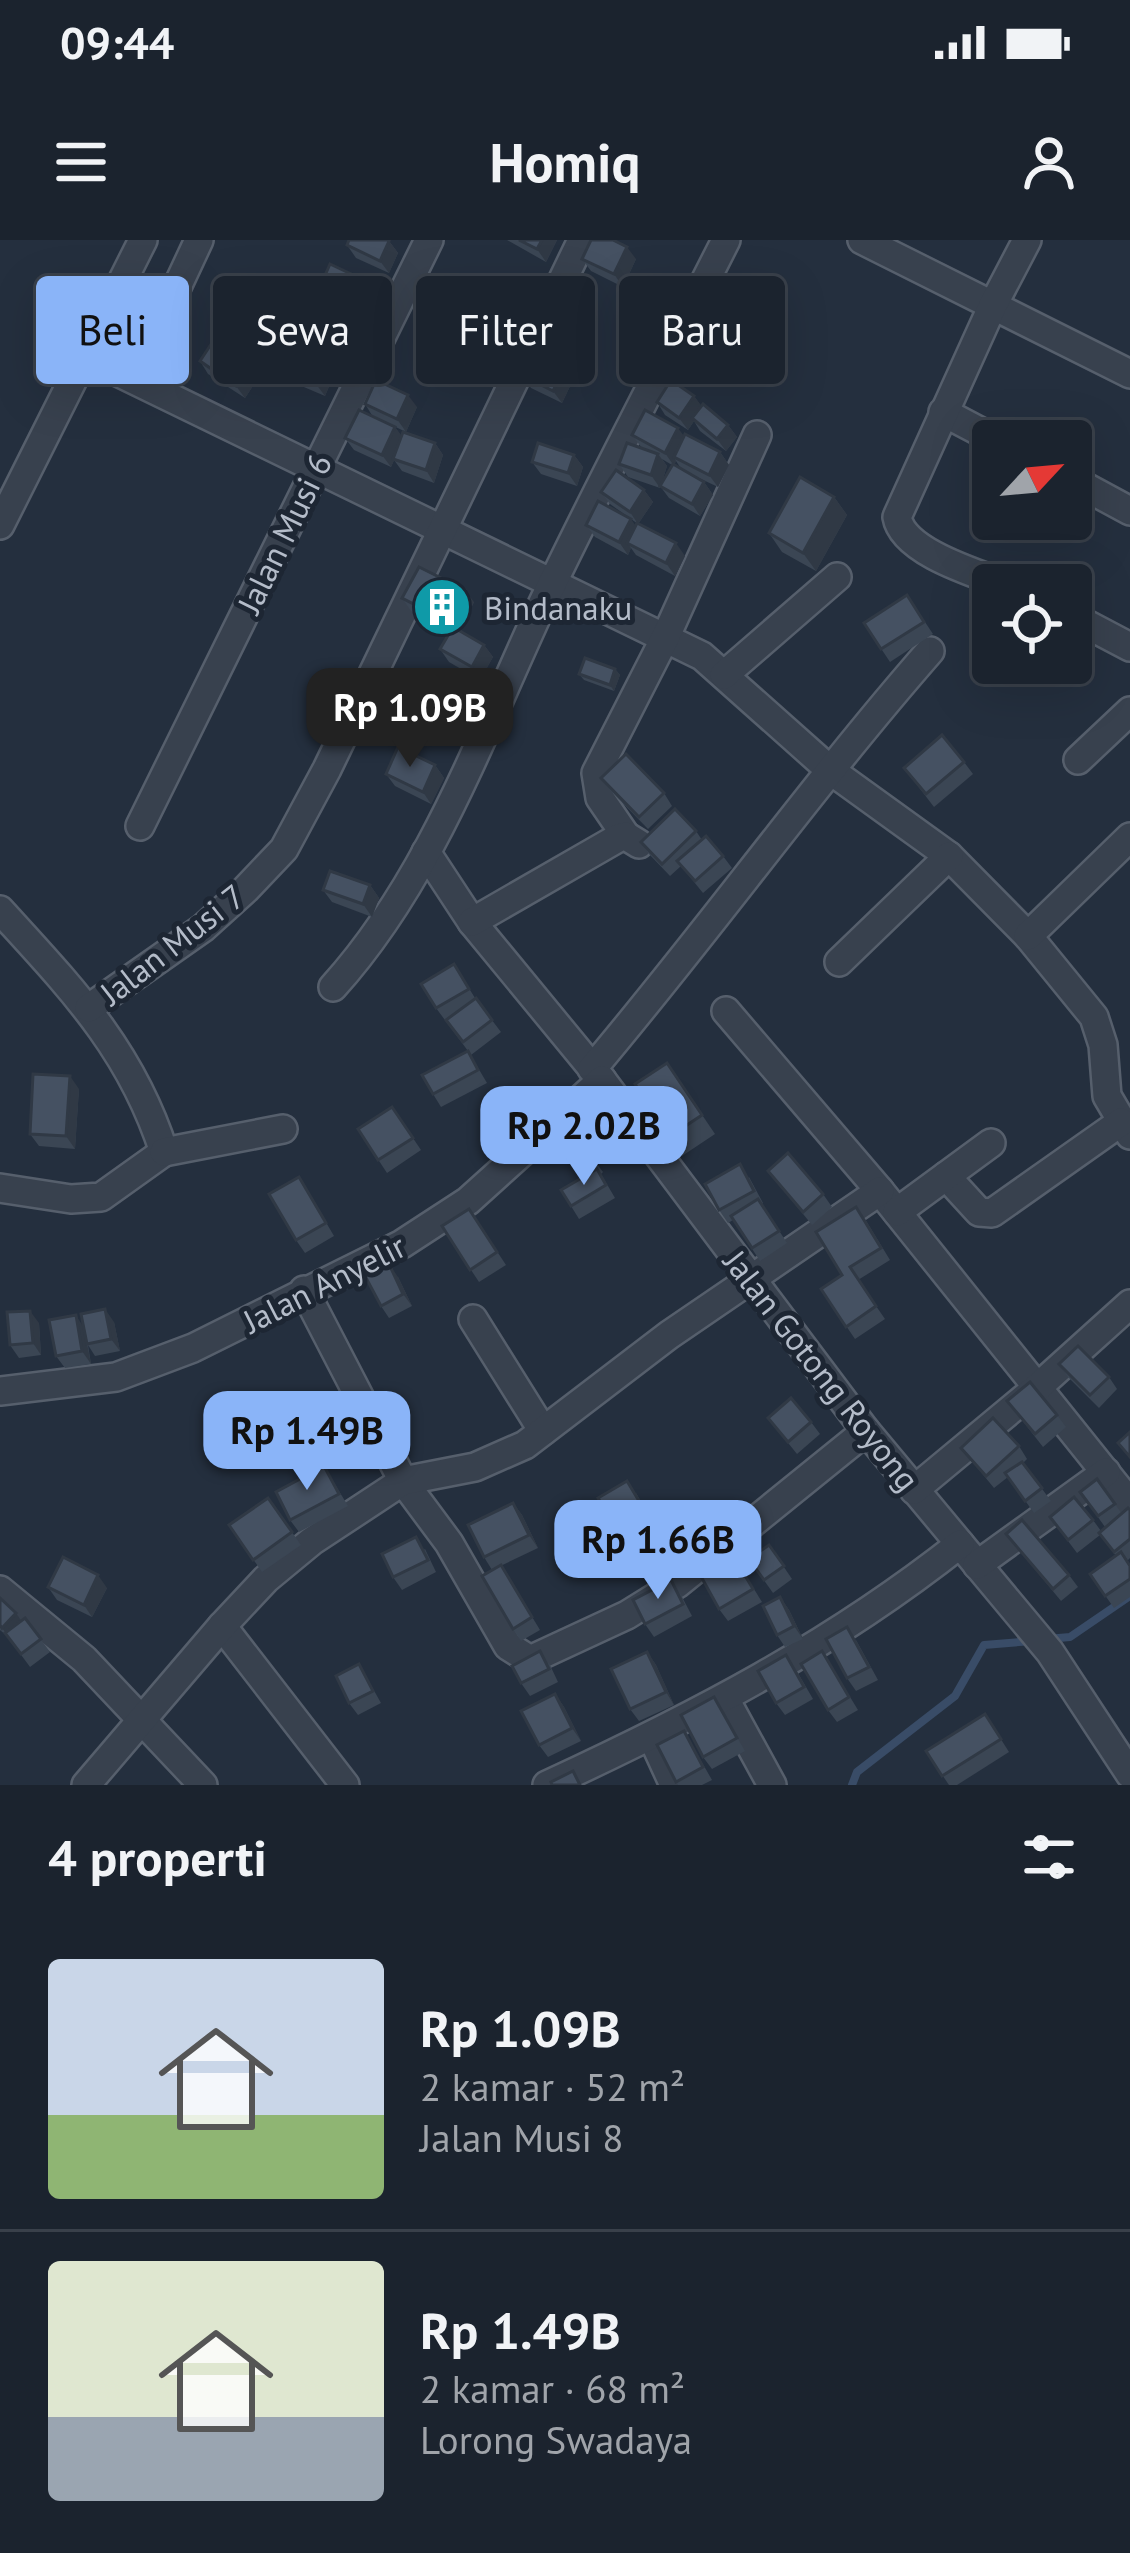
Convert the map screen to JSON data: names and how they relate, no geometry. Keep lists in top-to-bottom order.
{
  "streets": {
    "street": [
      "Jalan Musi 6",
      "Jalan Musi 7",
      "Jalan Anyelir",
      "Jalan Gotong Royong"
    ]
  },
  "crossings": [
    ["Jalan Anyelir", "Jalan Gotong Royong"]
  ],
  "places": {
    "building": ["Bindanaku"]
  },
  "north": "top right",
  "page": {
    "status": "09:44",
    "header": "Homiq",
    "chip": [
      "Beli",
      "Sewa",
      "Filter",
      "Baru"
    ],
    "price": [
      "Rp 1.09B",
      "Rp 2.02B",
      "Rp 1.49B",
      "Rp 1.66B"
    ],
    "heading": "4 properti",
    "list": [
      {
        "name": "Rp 1.09B",
        "note": "2 kamar · 52 m² · Jalan Musi 8"
      },
      {
        "name": "Rp 1.49B",
        "note": "2 kamar · 68 m² · Lorong Swadaya"
      }
    ]
  }
}
